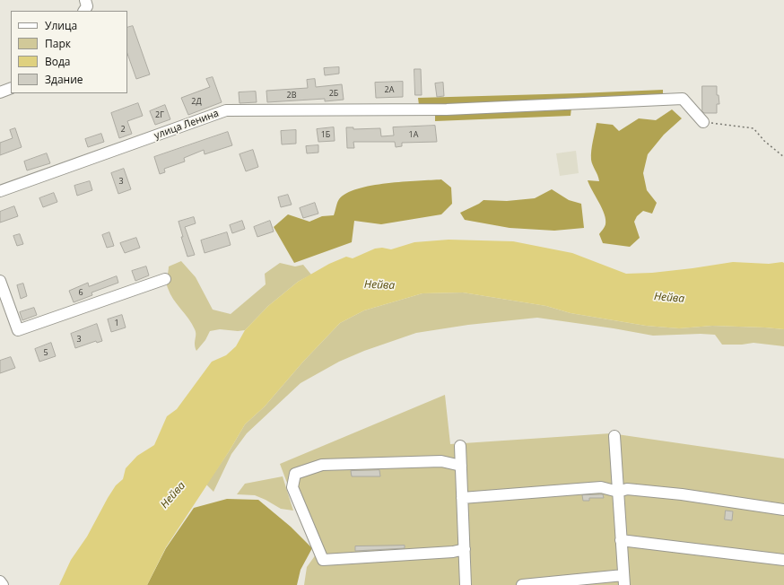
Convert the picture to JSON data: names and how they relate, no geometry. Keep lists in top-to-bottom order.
{
  "streets": {
    "street": ["улица Ленина"]
  },
  "water": ["Нейва"],
  "house_numbers": [
    "2А",
    "2Б",
    "2В",
    "2Д",
    "2Г",
    "2",
    "1Б",
    "1А",
    "3",
    "6",
    "1",
    "3",
    "5"
  ],
  "legend": [
    "Улица",
    "Парк",
    "Вода",
    "Здание"
  ]
}
